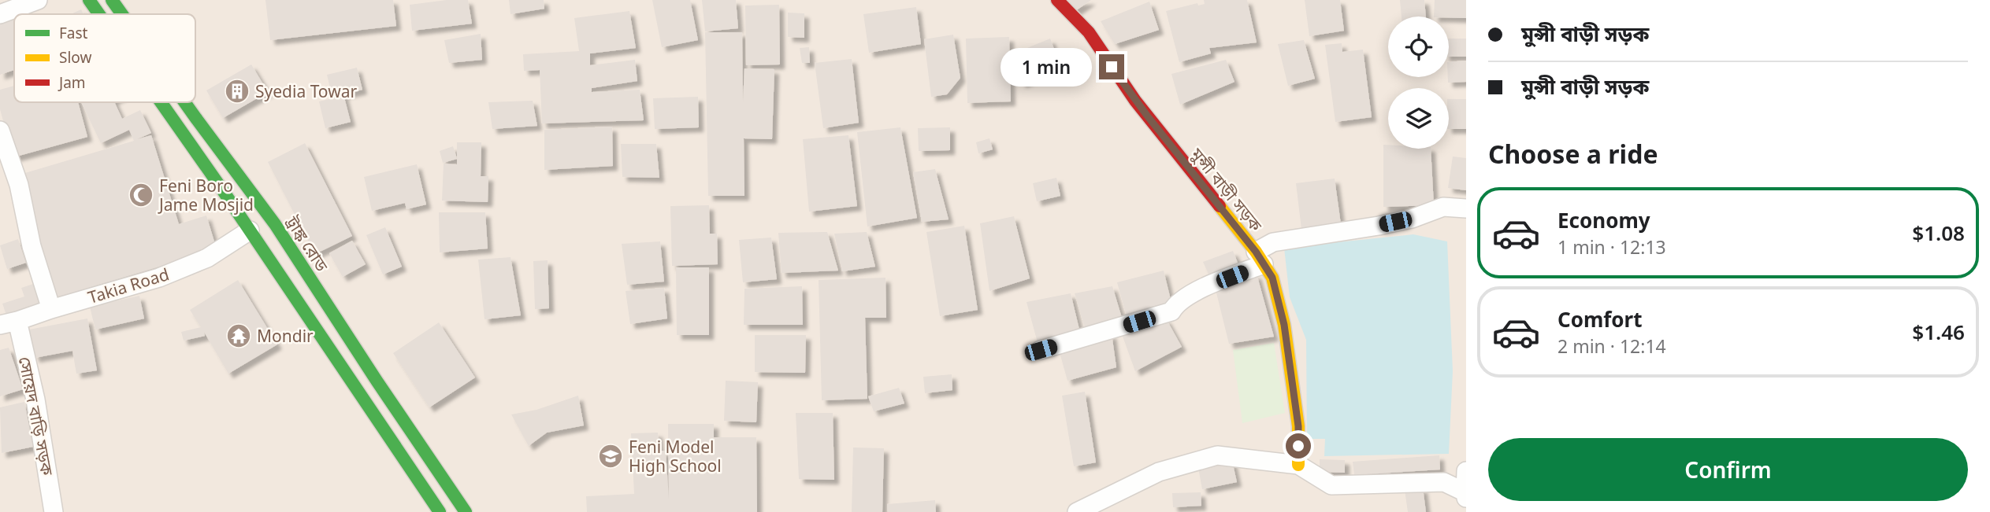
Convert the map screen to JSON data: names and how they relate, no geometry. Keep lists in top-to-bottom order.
{
  "streets": {
    "main road": ["মুন্সী বাড়ী সড়ক", "ট্রাঙ্ক রোড"],
    "street": ["Takia Road", "সোয়েদ বাড়ি সড়ক"]
  },
  "crossings": [
    ["Takia Road", "সোয়েদ বাড়ি সড়ক"]
  ],
  "places": {
    "building": ["Syedia Towar"],
    "mosque": ["Feni Boro Jame Mosjid"],
    "temple": ["Mondir"],
    "school or university": ["Feni Model High School"]
  },
  "legend": ["Fast", "Slow", "Jam"],
  "page": {
    "banner": ["মুন্সী বাড়ী সড়ক", "মুন্সী বাড়ী সড়ক"],
    "bubble": "1 min",
    "heading": "Choose a ride",
    "list": [
      {
        "name": "Economy",
        "note": "1 min · 12:13",
        "value": "$1.08"
      },
      {
        "name": "Comfort",
        "note": "2 min · 12:14",
        "value": "$1.46"
      }
    ],
    "buttons": "Confirm"
  }
}
